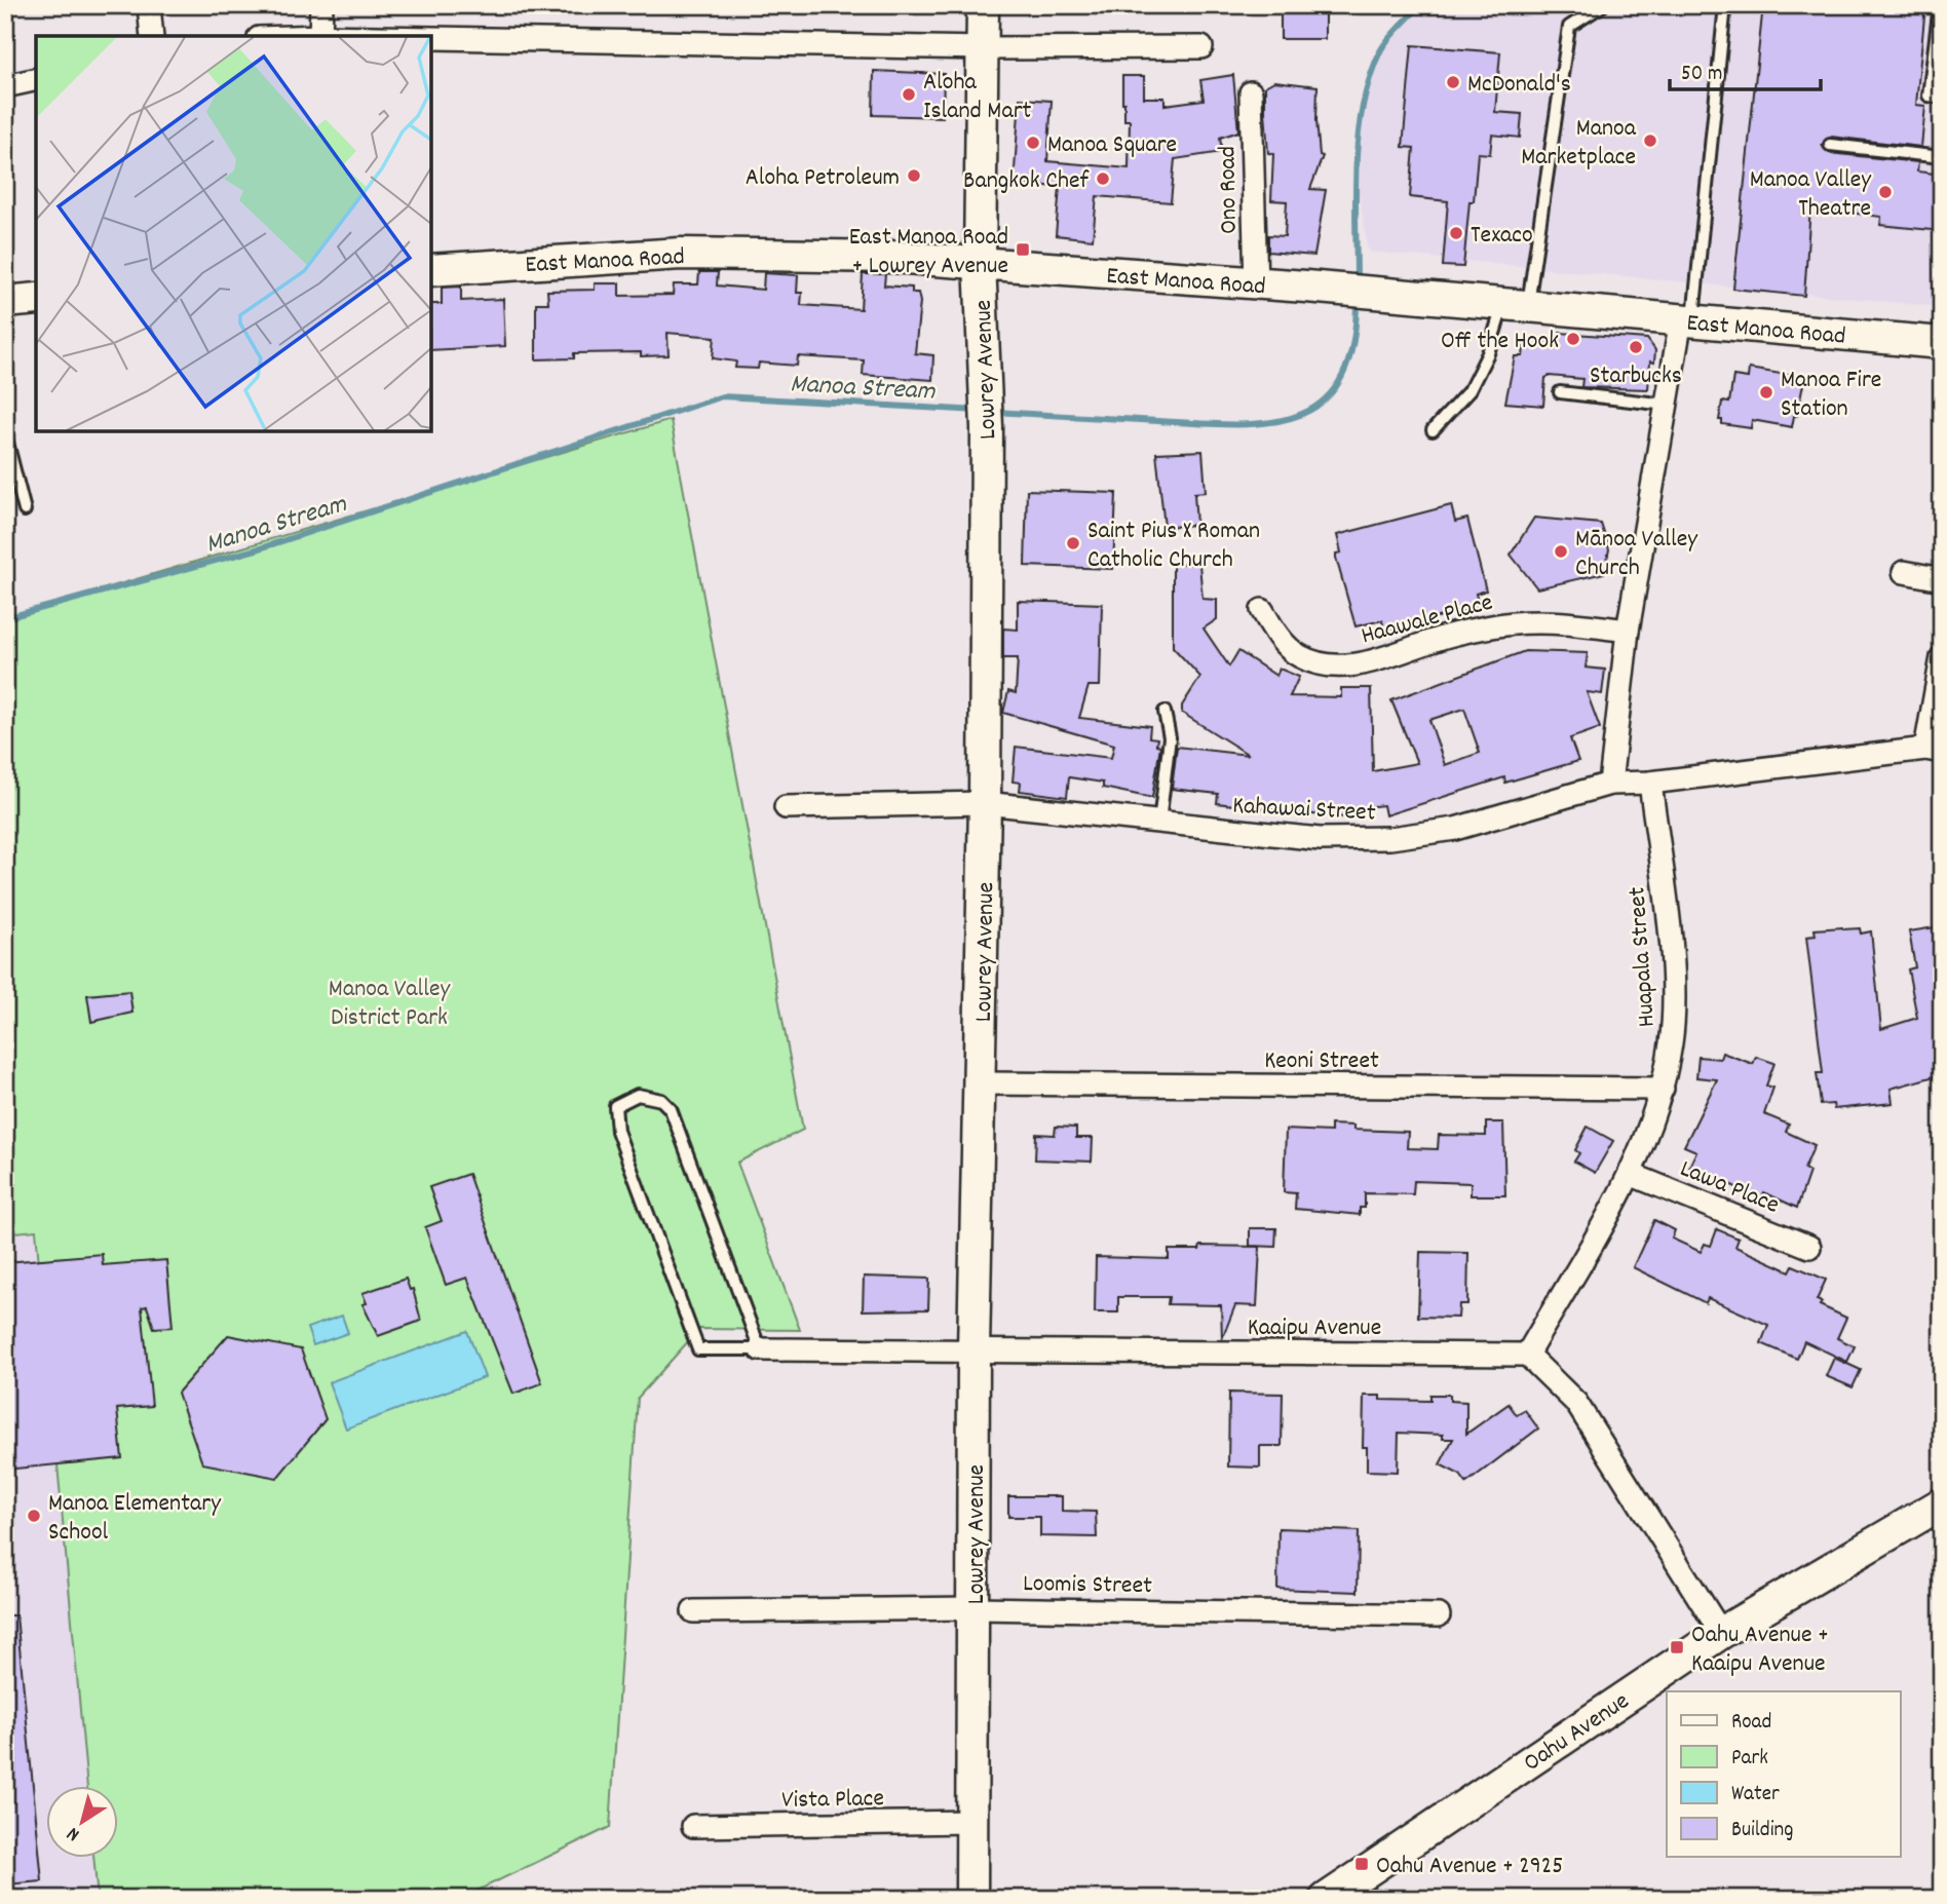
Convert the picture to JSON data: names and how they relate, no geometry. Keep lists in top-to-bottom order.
{
  "streets": {
    "street": [
      "Ono Road",
      "East Manoa Road",
      "Lowrey Avenue",
      "Haawale Place",
      "Kahawai Street",
      "Huapala Street",
      "Keoni Street",
      "Lawa Place",
      "Kaaipu Avenue",
      "Loomis Street",
      "Oahu Avenue",
      "Vista Place"
    ]
  },
  "crossings": [
    ["Ono Road", "East Manoa Road"],
    ["East Manoa Road", "Lowrey Avenue"],
    ["Lowrey Avenue", "Kahawai Street"],
    ["Lowrey Avenue", "Keoni Street"],
    ["Lowrey Avenue", "Kaaipu Avenue"],
    ["Lowrey Avenue", "Loomis Street"],
    ["Lowrey Avenue", "Vista Place"],
    ["Kahawai Street", "Huapala Street"],
    ["Huapala Street", "Keoni Street"],
    ["Huapala Street", "Lawa Place"],
    ["Huapala Street", "Kaaipu Avenue"]
  ],
  "water": ["Manoa Stream"],
  "parks": ["Manoa Valley District Park"],
  "places": {
    "other": [
      "McDonald's",
      "Aloha Island Mart",
      "Manoa Marketplace",
      "Manoa Square",
      "Aloha Petroleum",
      "Bangkok Chef",
      "Manoa Valley Theatre",
      "Texaco",
      "Off the Hook",
      "Starbucks",
      "Manoa Fire Station",
      "Saint Pius X Roman Catholic Church",
      "Mānoa Valley Church",
      "Manoa Elementary School"
    ],
    "transit": ["East Manoa Road + Lowrey Avenue", "Oahu Avenue + Kaaipu Avenue", "Oahu Avenue + 2925"]
  },
  "legend": [
    "Road",
    "Park",
    "Water",
    "Building"
  ],
  "scale_bar": "50 m",
  "north": "bottom left"
}
